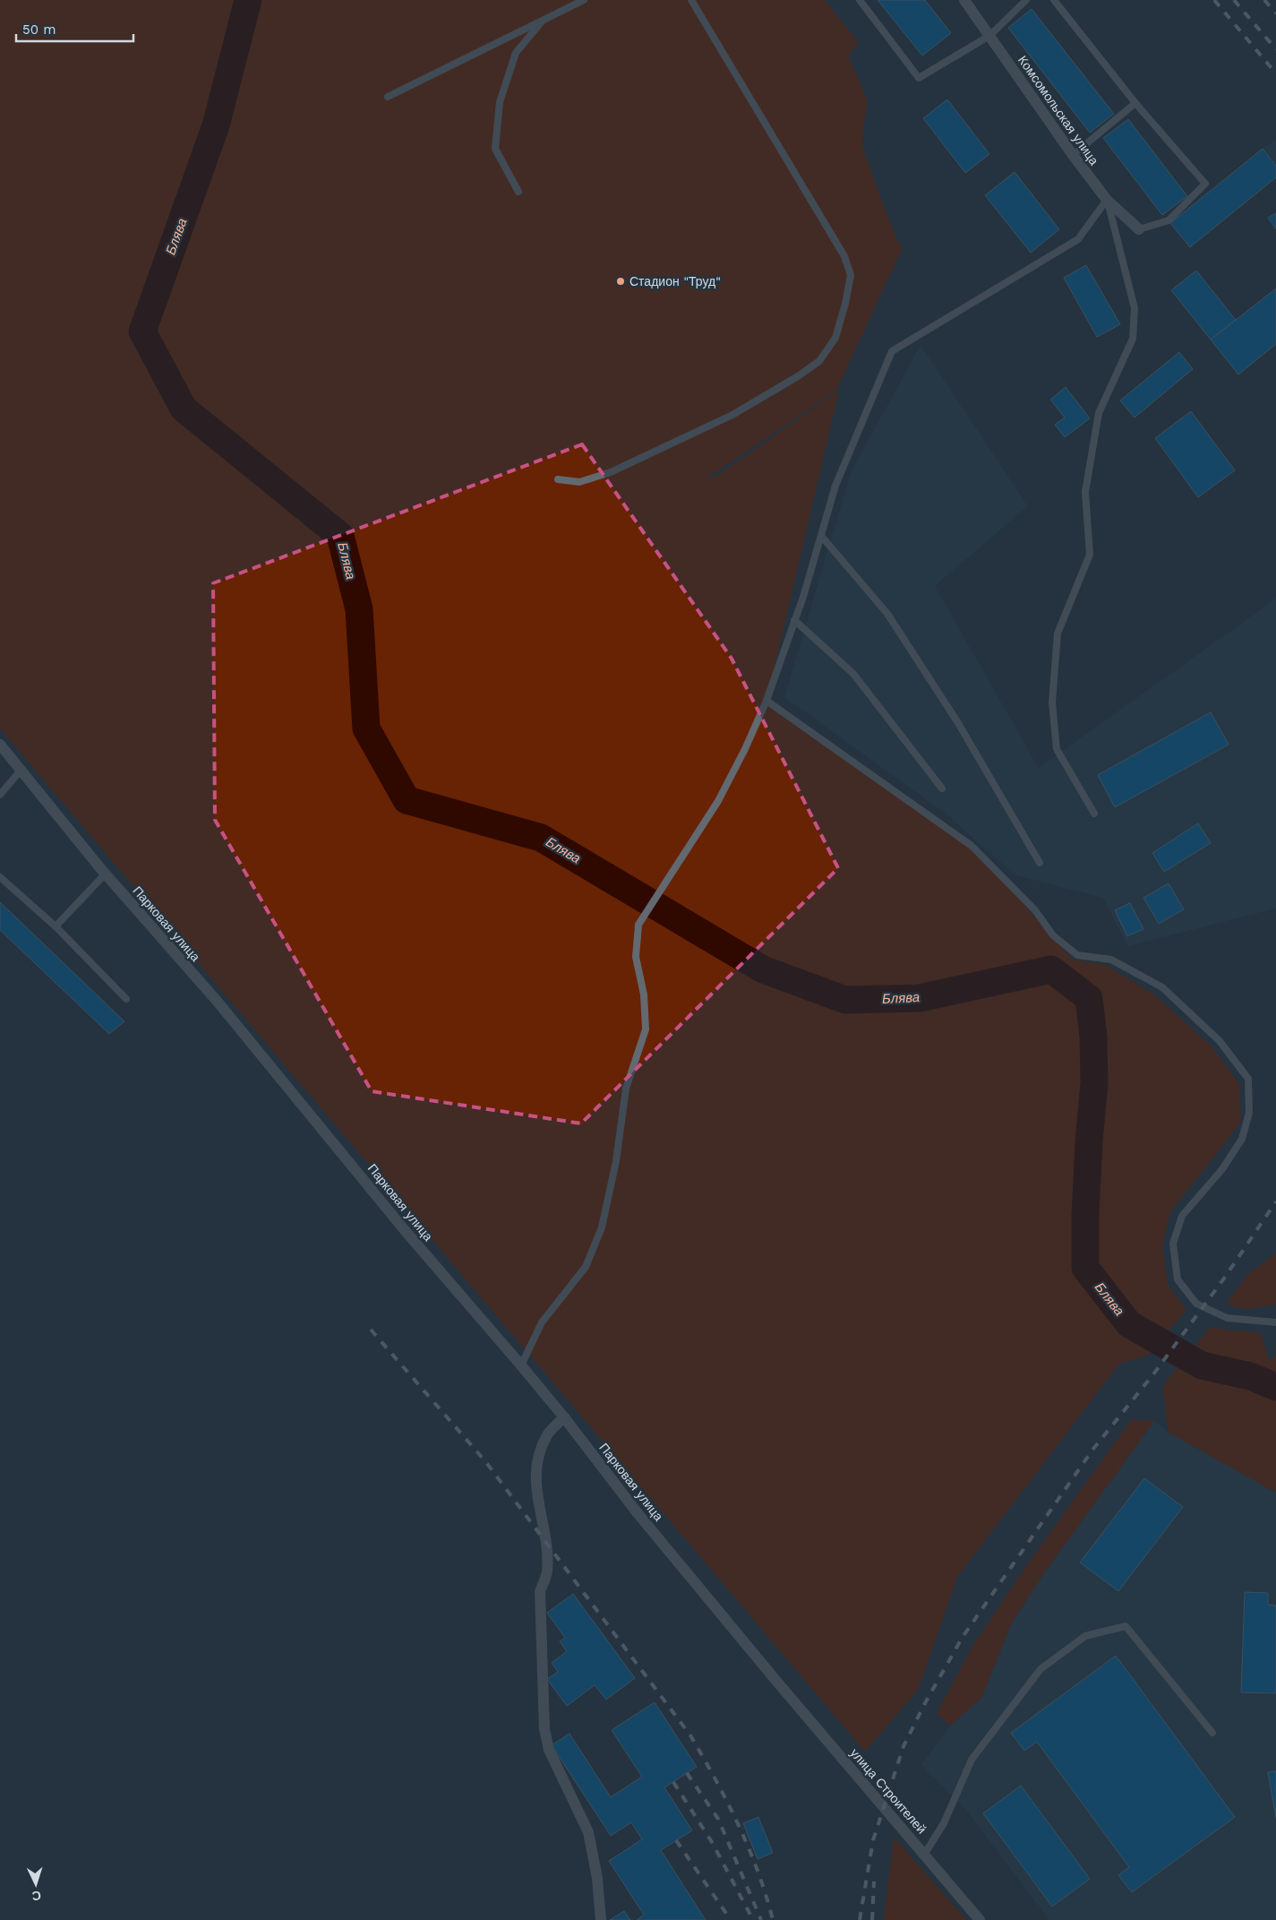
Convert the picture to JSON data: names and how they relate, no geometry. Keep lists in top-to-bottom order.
{
  "streets": {
    "street": ["Комсомольская улица", "Парковая улица", "улица Строителей"]
  },
  "crossings": [
    ["Парковая улица", "улица Строителей"]
  ],
  "water": ["Блява"],
  "places": ["Стадион \"Труд\""],
  "scale_bar": "50 m",
  "north": "bottom"
}
